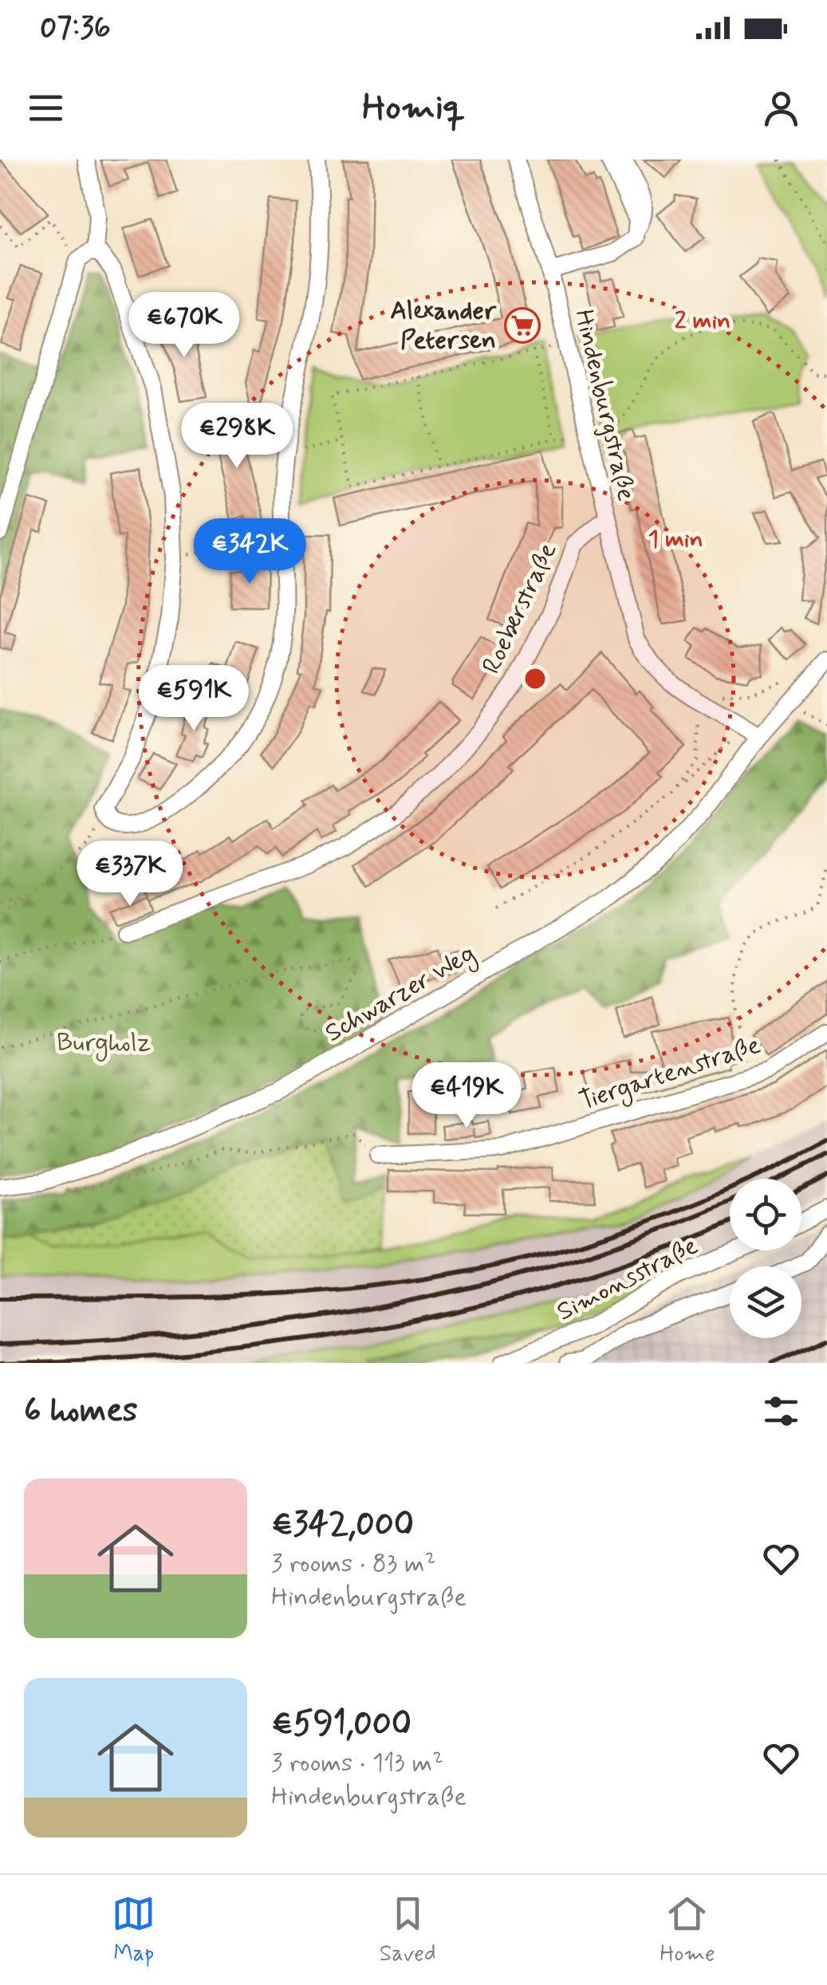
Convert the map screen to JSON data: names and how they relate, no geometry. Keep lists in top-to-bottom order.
{
  "streets": {
    "street": [
      "Hindenburgstraße",
      "Roeberstraße",
      "Schwarzer Weg",
      "Tiergartenstraße",
      "Simonsstraße"
    ]
  },
  "crossings": [
    ["Hindenburgstraße", "Roeberstraße"],
    ["Hindenburgstraße", "Schwarzer Weg"]
  ],
  "parks": ["Burgholz"],
  "places": {
    "supermarket": ["Alexander Petersen"]
  },
  "page": {
    "status": "07:36",
    "header": "Homiq",
    "price": [
      "€670K",
      "€298K",
      "€342K",
      "€591K",
      "€337K",
      "€419K"
    ],
    "heading": "6 homes",
    "list": [
      {
        "name": "€342,000",
        "note": "3 rooms · 83 m² · Hindenburgstraße"
      },
      {
        "name": "€591,000",
        "note": "3 rooms · 113 m² · Hindenburgstraße"
      }
    ],
    "tabs": ["Map", "Saved", "Home"]
  },
  "rings": ["2 min", "1 min"]
}
